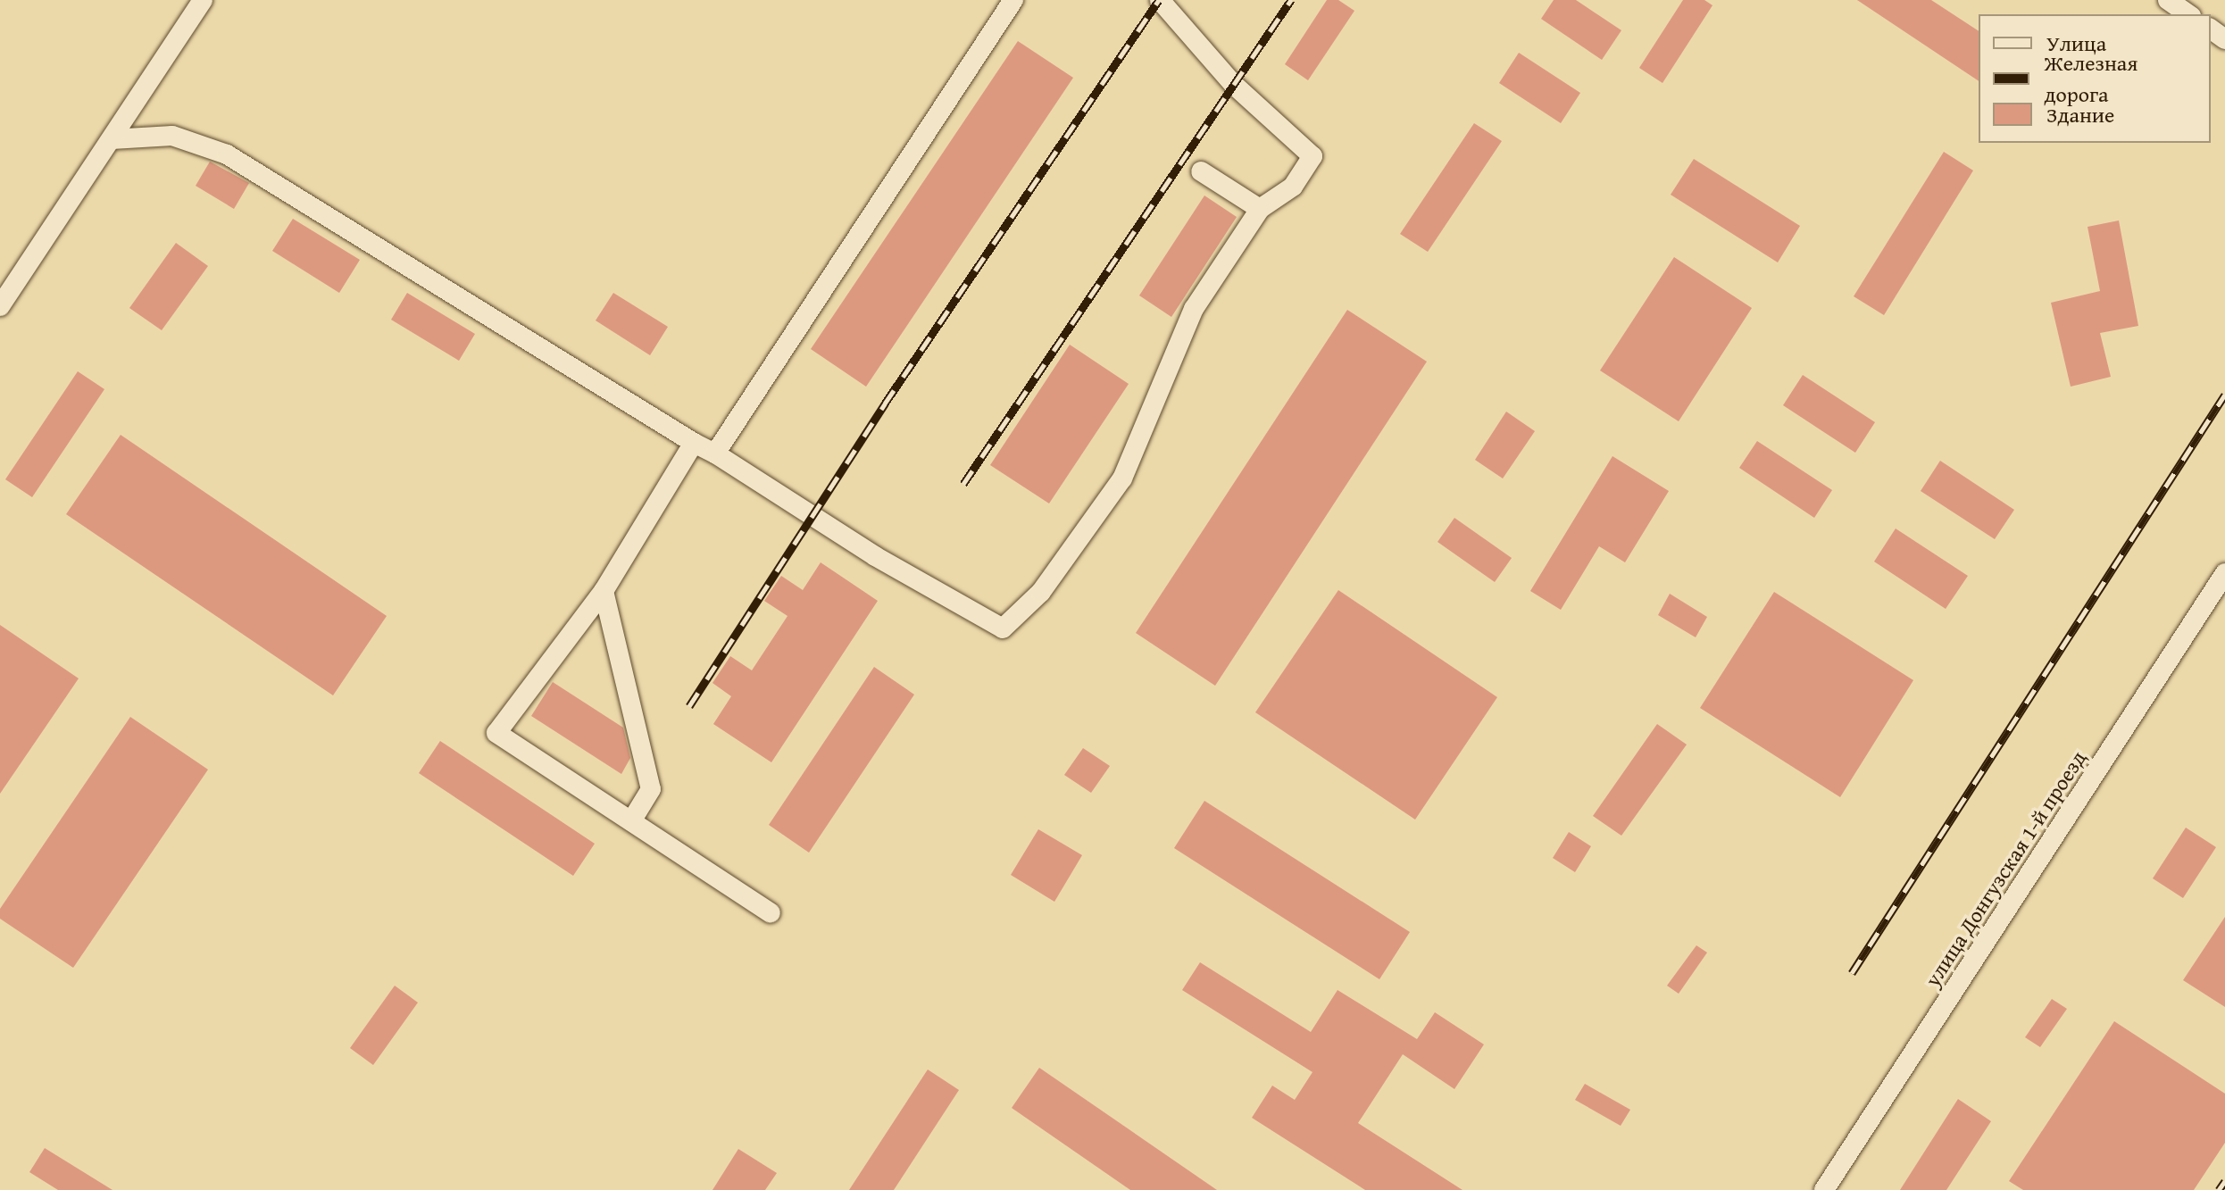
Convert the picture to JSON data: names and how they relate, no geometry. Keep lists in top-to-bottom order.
{
  "streets": {
    "street": ["улица Донгузская 1-й проезд"]
  },
  "legend": ["Улица", "Железная дорога", "Здание"]
}
